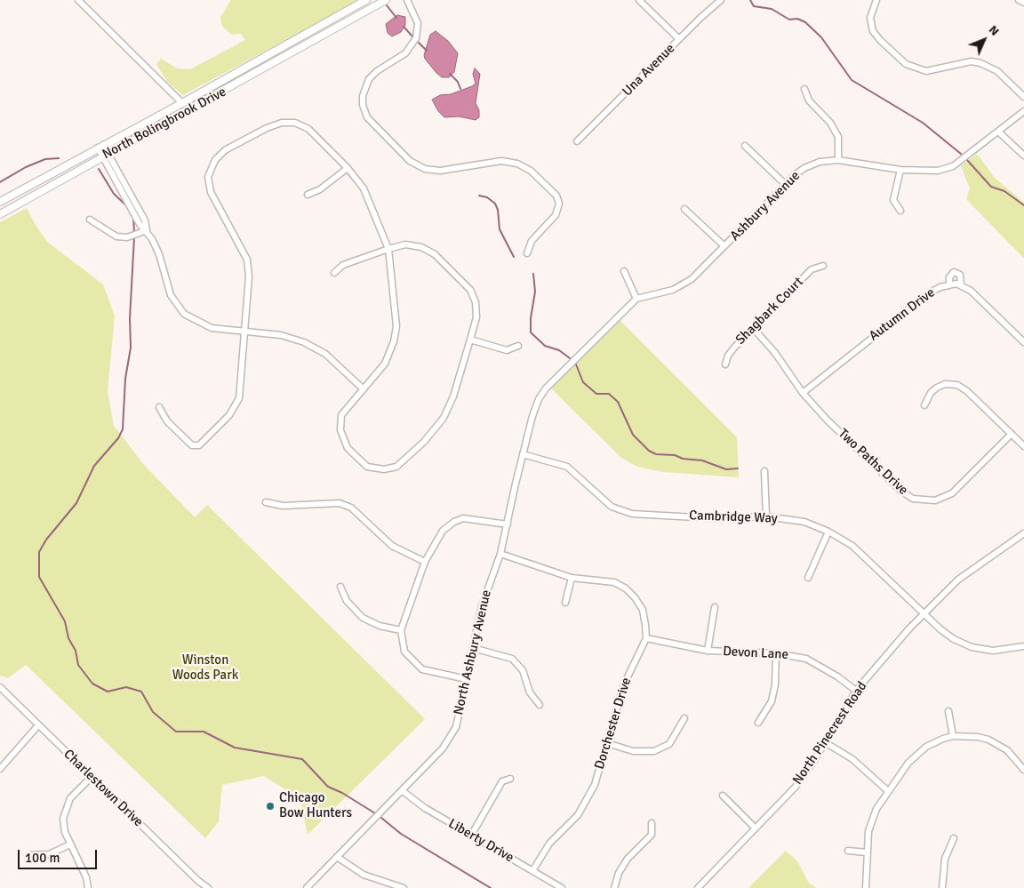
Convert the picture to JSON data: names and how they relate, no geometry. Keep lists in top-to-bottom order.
{
  "streets": {
    "main road": ["North Bolingbrook Drive"],
    "street": [
      "Una Avenue",
      "Ashbury Avenue",
      "Shagbark Court",
      "Autumn Drive",
      "Two Paths Drive",
      "Cambridge Way",
      "North Ashbury Avenue",
      "Devon Lane",
      "Dorchester Drive",
      "North Pinecrest Road",
      "Charlestown Drive",
      "Liberty Drive"
    ]
  },
  "crossings": [
    ["Ashbury Avenue", "North Ashbury Avenue"],
    ["Shagbark Court", "Two Paths Drive"],
    ["Autumn Drive", "Two Paths Drive"],
    ["Cambridge Way", "North Ashbury Avenue"],
    ["Cambridge Way", "North Pinecrest Road"],
    ["North Ashbury Avenue", "Liberty Drive"],
    ["Devon Lane", "Dorchester Drive"],
    ["Devon Lane", "North Pinecrest Road"],
    ["Dorchester Drive", "Liberty Drive"]
  ],
  "parks": ["Winston Woods Park"],
  "places": ["Chicago Bow Hunters"],
  "scale_bar": "100 m",
  "north": "top right"
}
